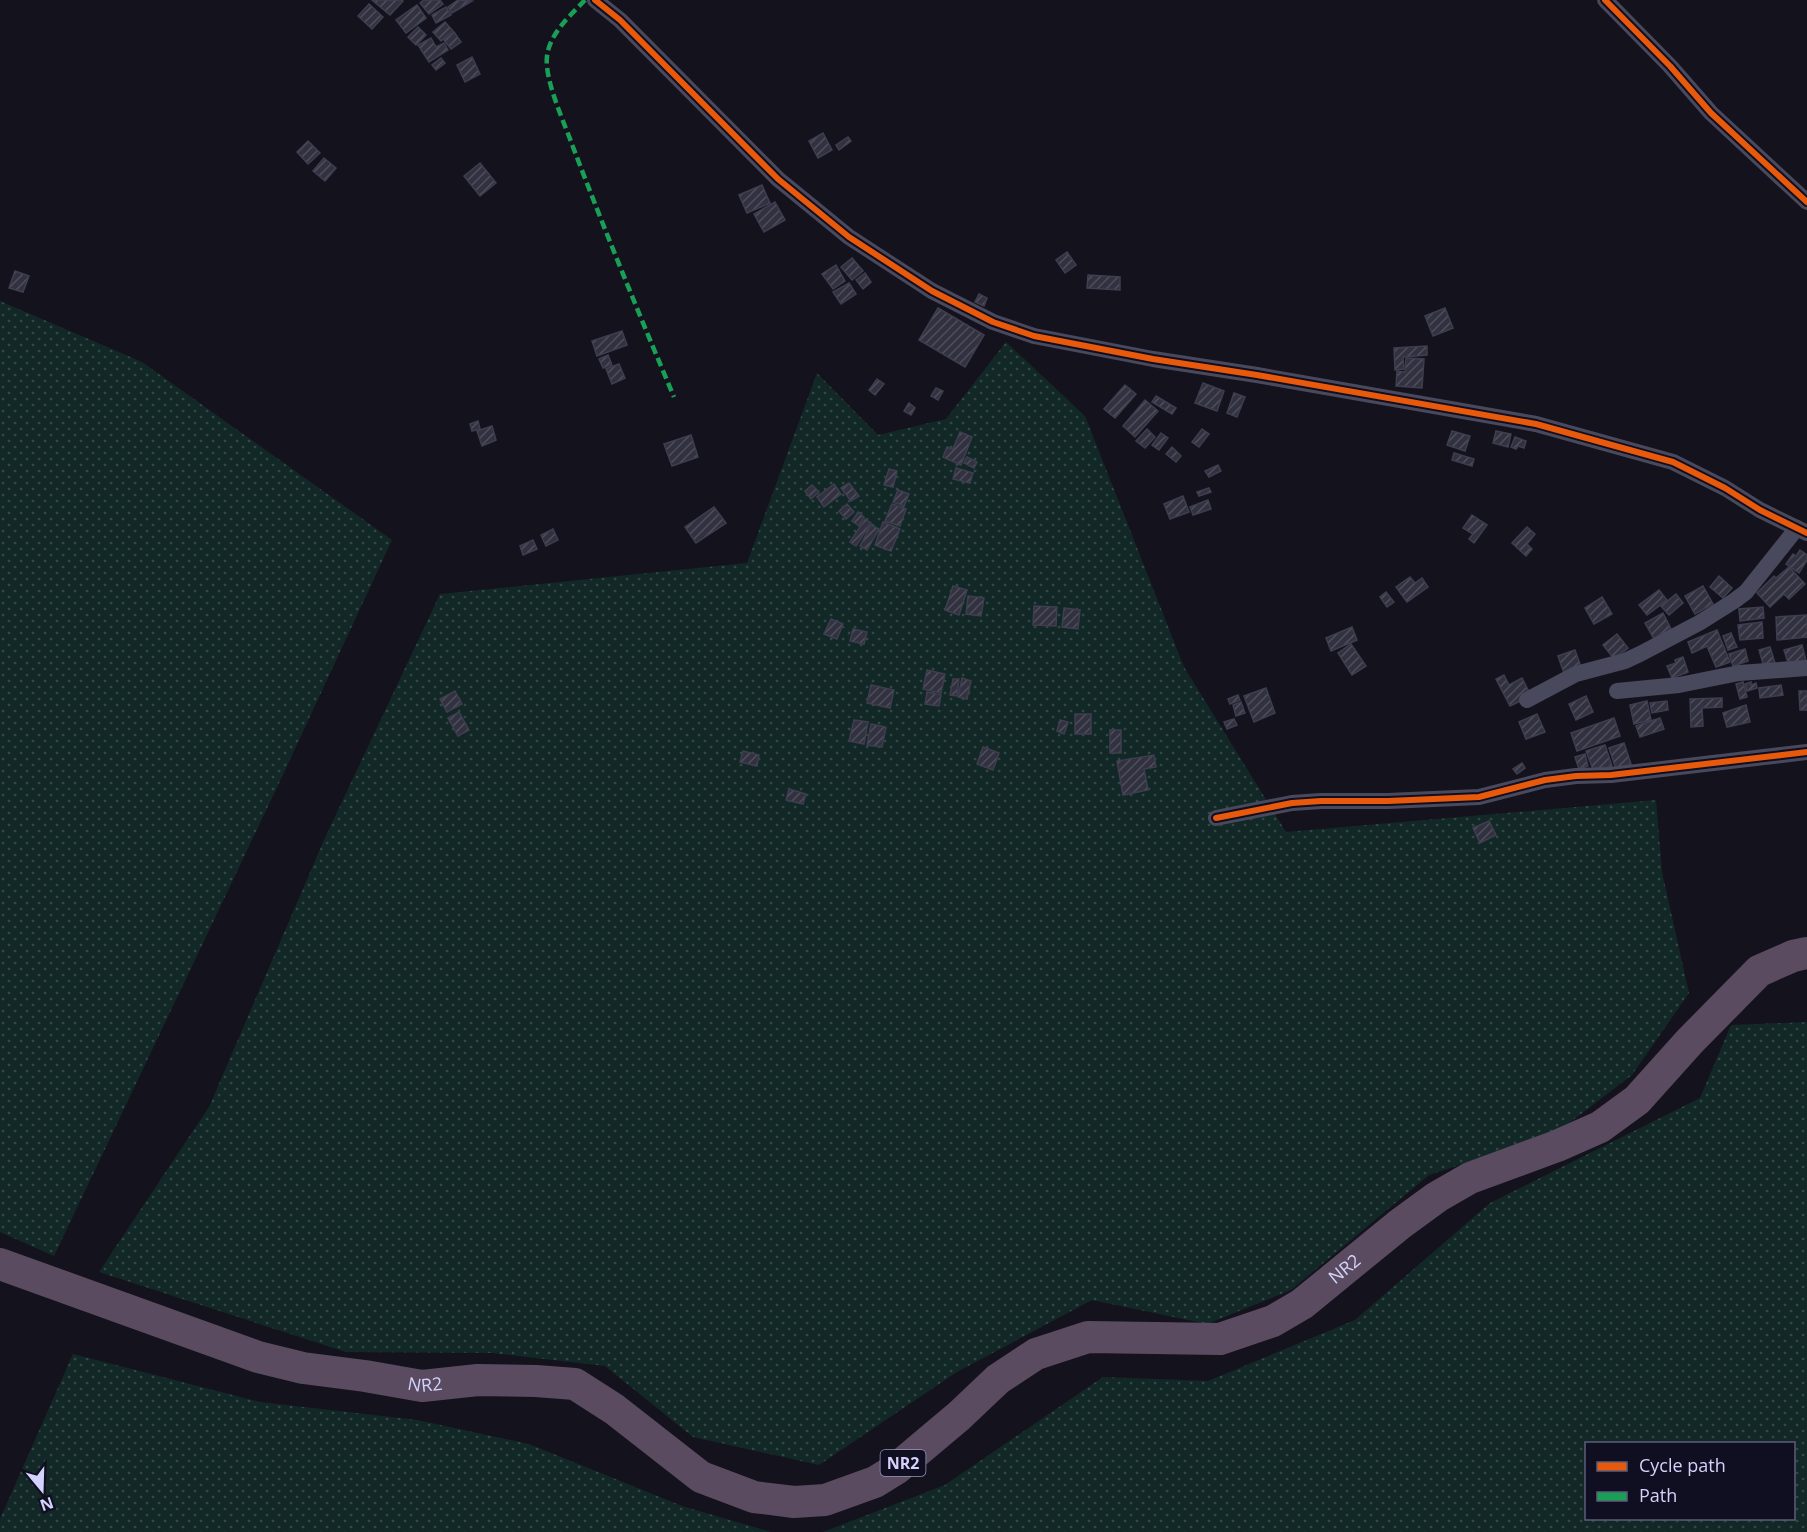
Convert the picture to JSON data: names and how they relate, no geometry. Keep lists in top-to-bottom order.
{
  "streets": {
    "highway": ["NR2"]
  },
  "legend": ["Cycle path", "Path"],
  "north": "bottom"
}
